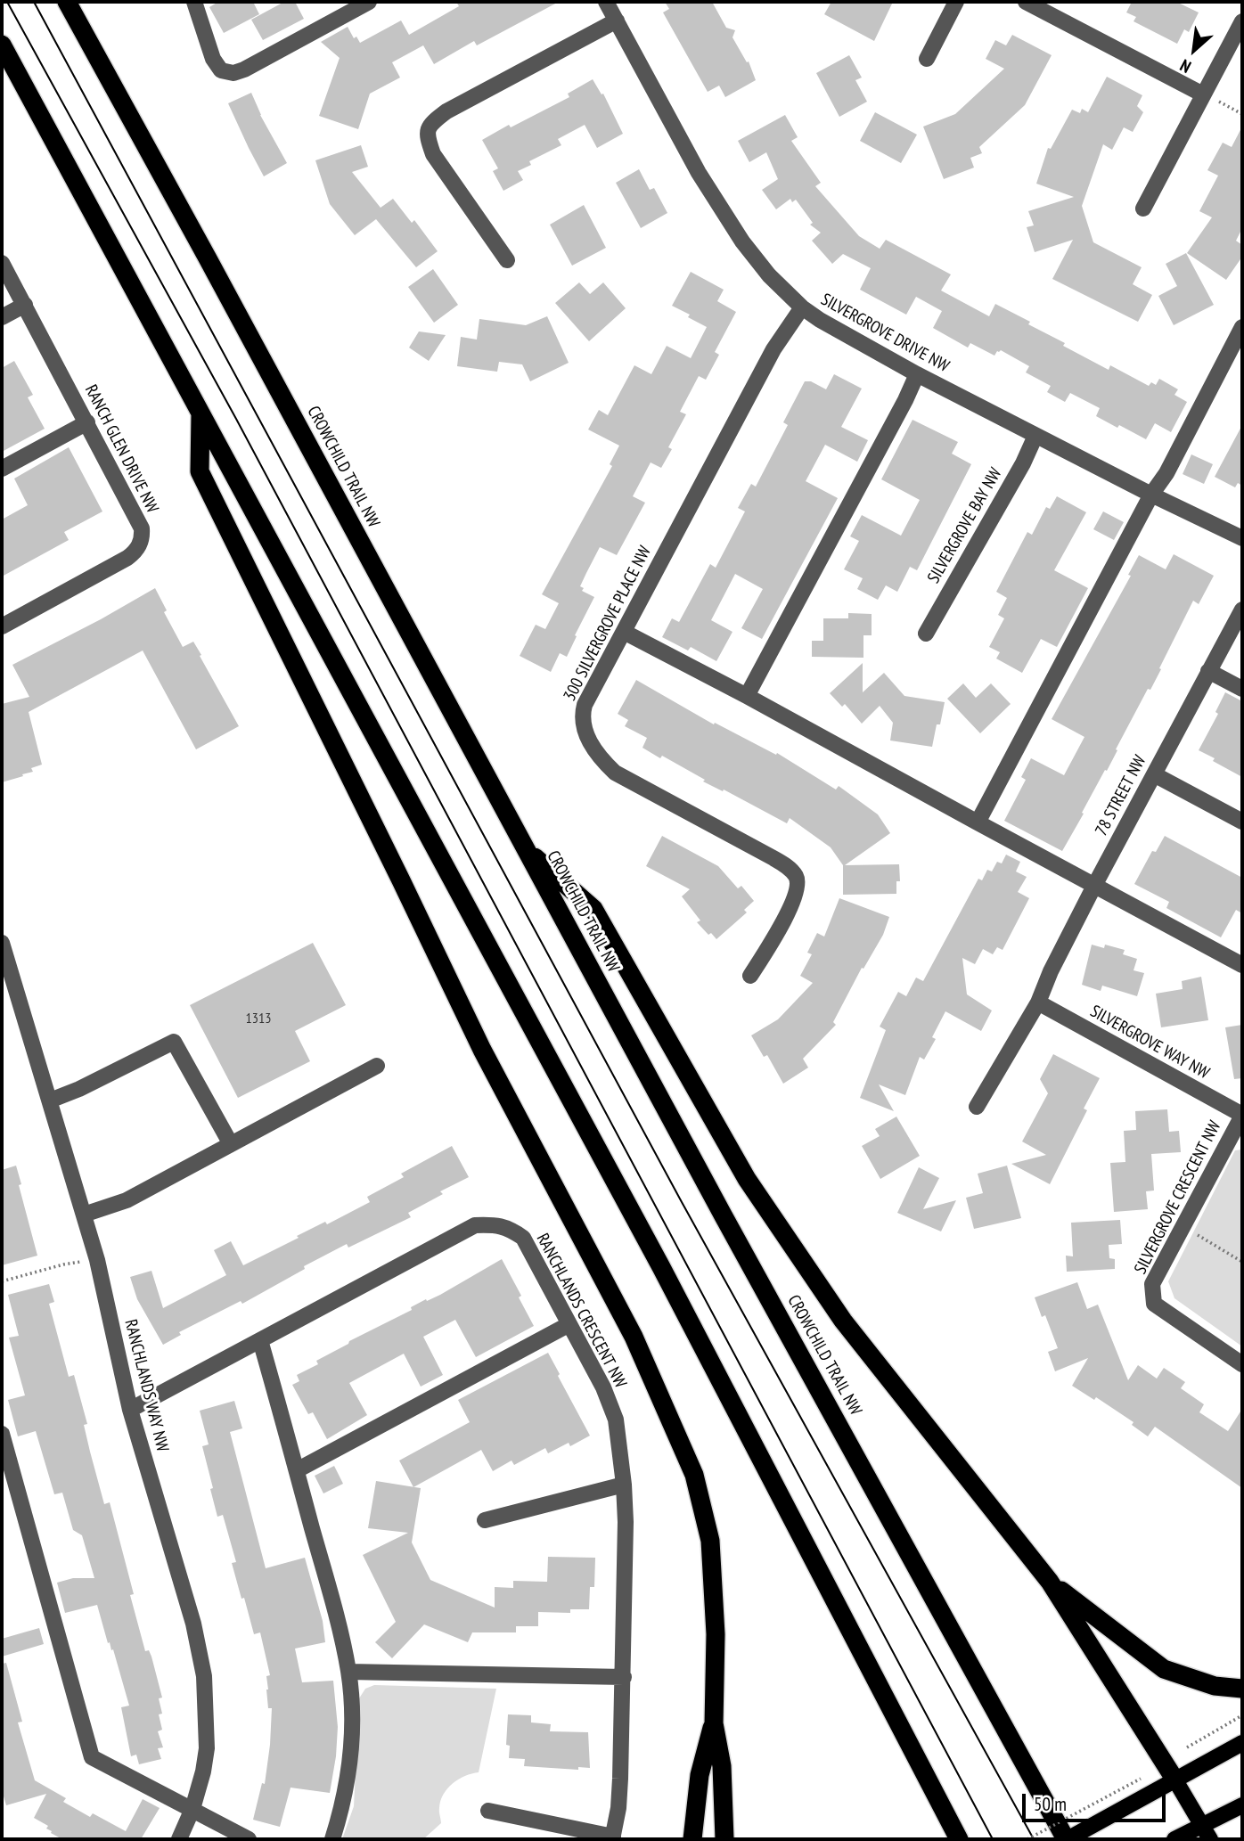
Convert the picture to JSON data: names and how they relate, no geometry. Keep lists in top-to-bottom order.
{
  "streets": {
    "highway": ["CROWCHILD TRAIL NW"],
    "street": [
      "SILVERGROVE DRIVE NW",
      "RANCH GLEN DRIVE NW",
      "SILVERGROVE BAY NW",
      "300 SILVERGROVE PLACE NW",
      "78 STREET NW",
      "SILVERGROVE WAY NW",
      "SILVERGROVE CRESCENT NW",
      "RANCHLANDS CRESCENT NW",
      "RANCHLANDS WAY NW"
    ]
  },
  "crossings": [
    ["SILVERGROVE DRIVE NW", "SILVERGROVE BAY NW"],
    ["SILVERGROVE DRIVE NW", "300 SILVERGROVE PLACE NW"],
    ["78 STREET NW", "SILVERGROVE WAY NW"],
    ["SILVERGROVE WAY NW", "SILVERGROVE CRESCENT NW"],
    ["RANCHLANDS CRESCENT NW", "RANCHLANDS WAY NW"]
  ],
  "house_numbers": ["1313"],
  "scale_bar": "50 m",
  "north": "bottom left"
}
